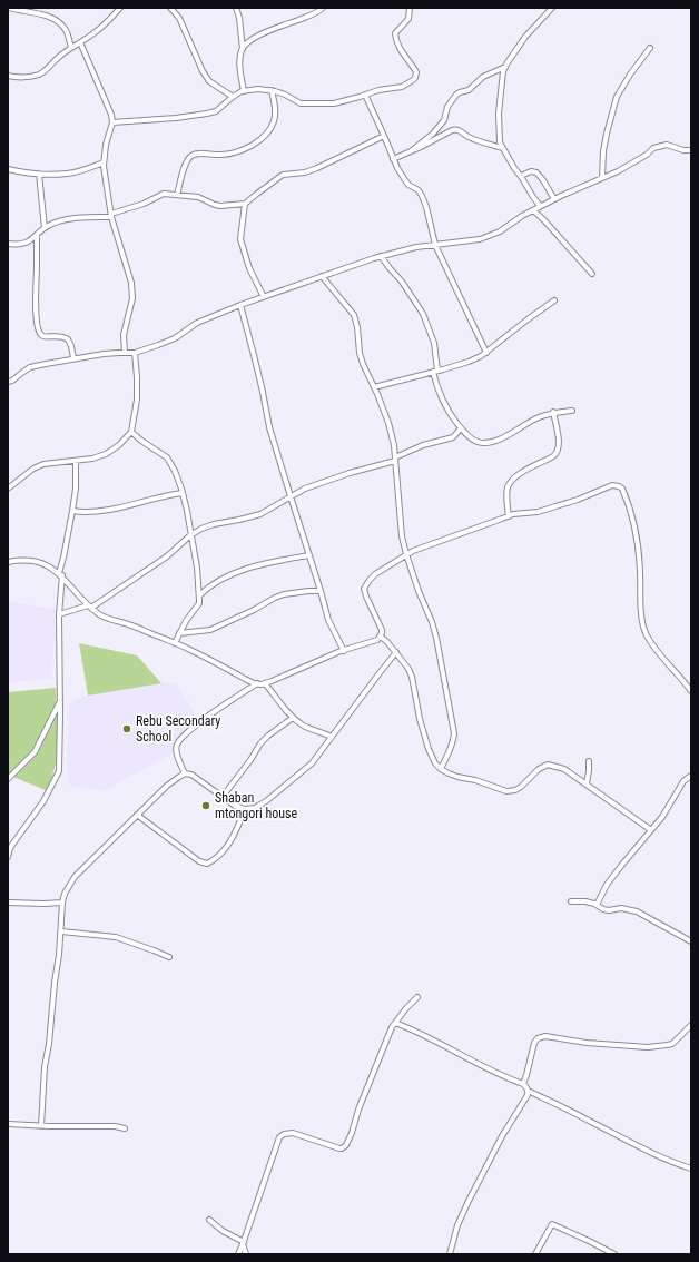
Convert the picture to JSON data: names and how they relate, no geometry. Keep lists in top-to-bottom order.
{
  "places": ["Rebu Secondary School", "Shaban mtongori house"]
}
